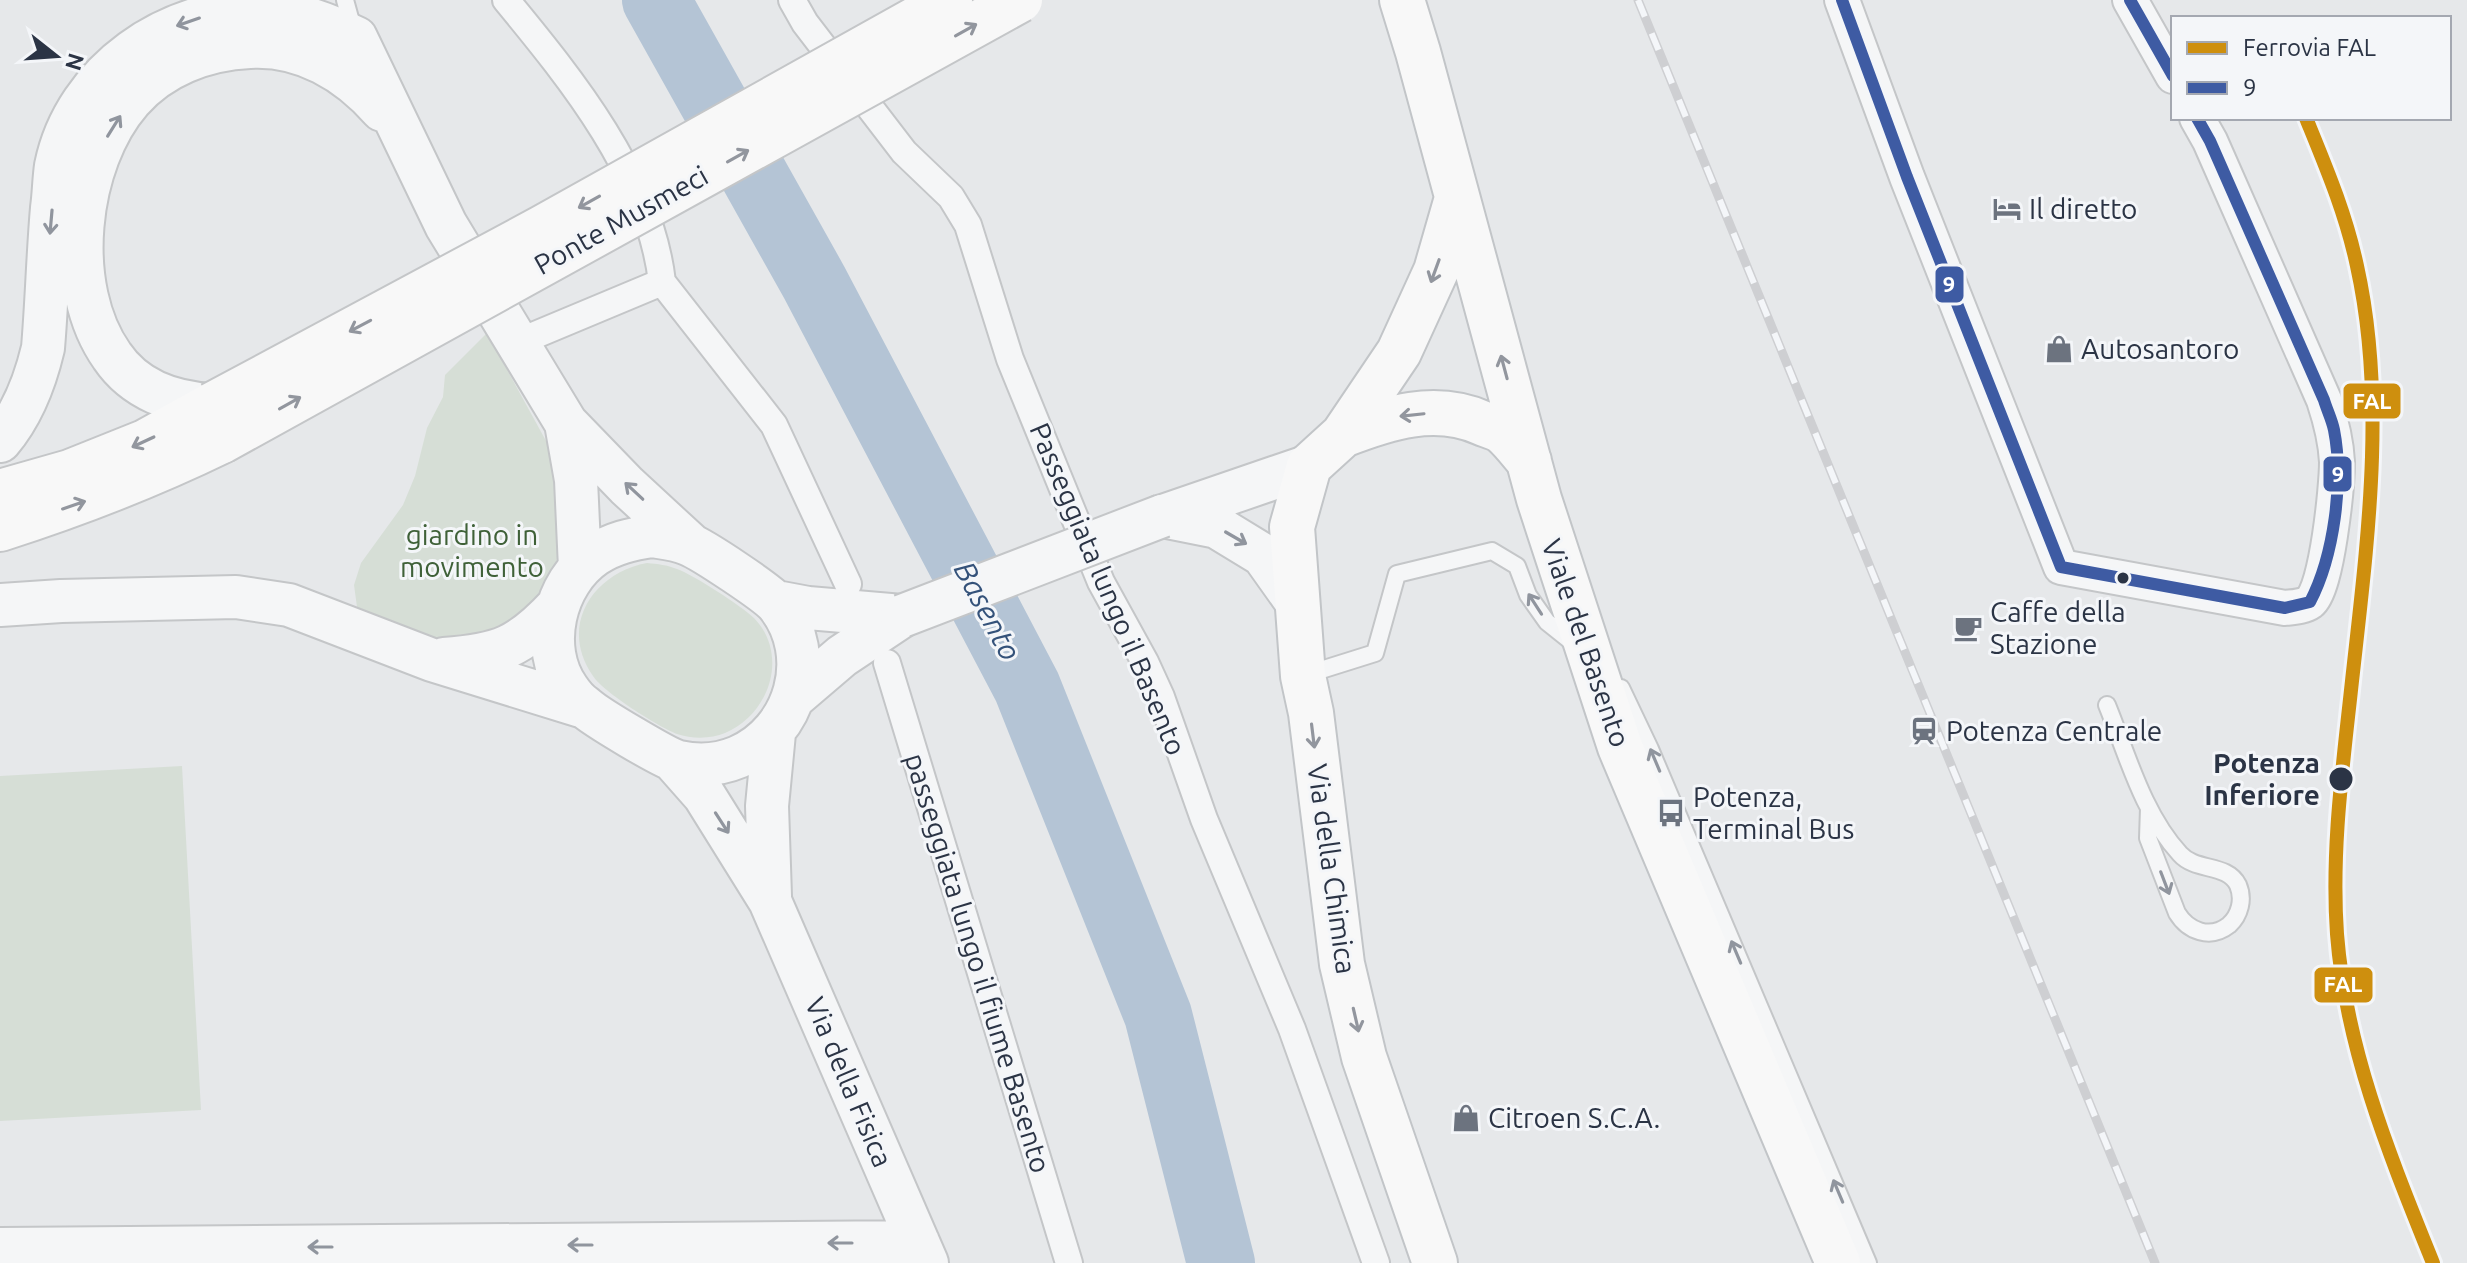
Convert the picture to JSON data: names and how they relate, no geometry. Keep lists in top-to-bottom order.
{
  "streets": {
    "main road": ["Ponte Musmeci", "Viale del Basento", "Via della Chimica"],
    "street": ["Passeggiata lungo il Basento", "passeggiata lungo il fiume Basento", "Via della Fisica"]
  },
  "one_way": ["Via della Chimica"],
  "water": ["Basento"],
  "parks": ["giardino in movimento"],
  "places": {
    "hotel": ["Il diretto"],
    "shop": ["Autosantoro", "Citroen S.C.A."],
    "cafe": ["Caffe della Stazione"],
    "station": ["Potenza Centrale"],
    "other": ["Potenza Inferiore"],
    "bus stop": ["Potenza, Terminal Bus"]
  },
  "lines": ["transit line 9", "rail line FAL"],
  "legend": ["Ferrovia FAL", "9"],
  "north": "right"
}
